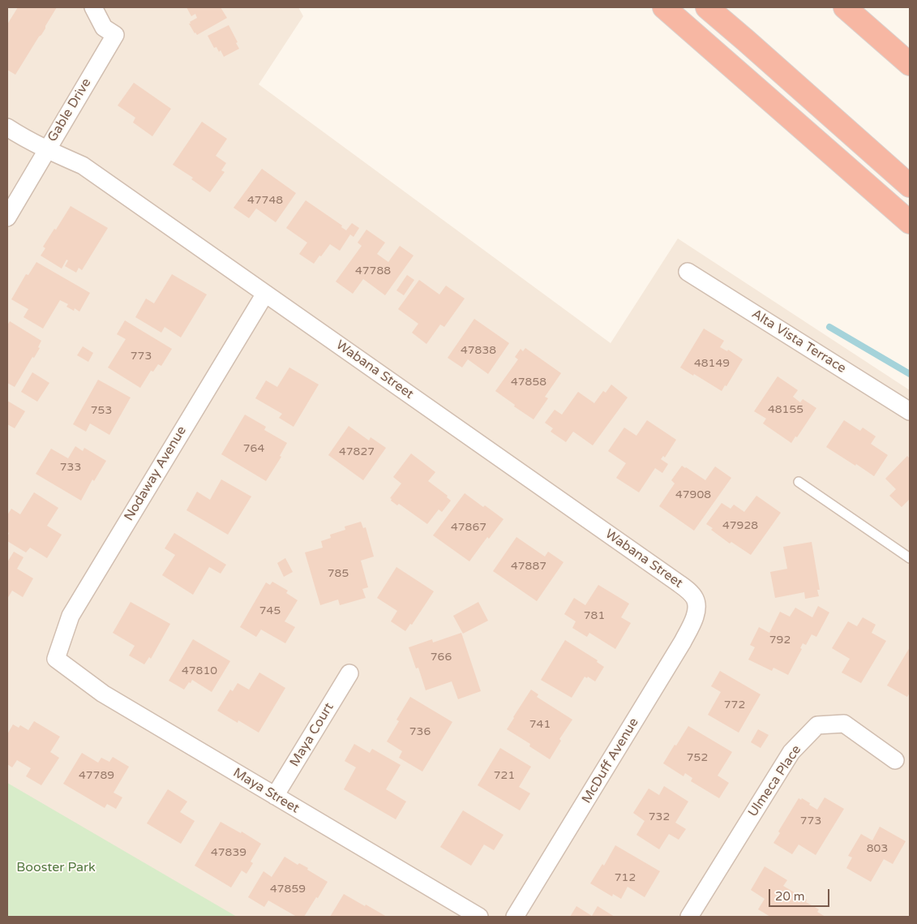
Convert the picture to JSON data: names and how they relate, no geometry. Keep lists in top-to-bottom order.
{
  "streets": {
    "street": [
      "Gable Drive",
      "Alta Vista Terrace",
      "Wabana Street",
      "Nodaway Avenue",
      "Maya Court",
      "McDuff Avenue",
      "Ulmeca Place",
      "Maya Street"
    ]
  },
  "crossings": [
    ["Gable Drive", "Wabana Street"],
    ["Wabana Street", "Nodaway Avenue"],
    ["Wabana Street", "McDuff Avenue"],
    ["Nodaway Avenue", "Maya Street"],
    ["Maya Court", "Maya Street"]
  ],
  "parks": ["Booster Park"],
  "house_numbers": [
    "47748",
    "47788",
    "47838",
    "773",
    "48149",
    "47858",
    "48155",
    "753",
    "764",
    "47827",
    "733",
    "47908",
    "47928",
    "47867",
    "47887",
    "785",
    "745",
    "781",
    "792",
    "766",
    "47810",
    "772",
    "741",
    "736",
    "752",
    "47789",
    "721",
    "732",
    "773",
    "803",
    "47839",
    "712",
    "47859"
  ],
  "scale_bar": "20 m"
}
